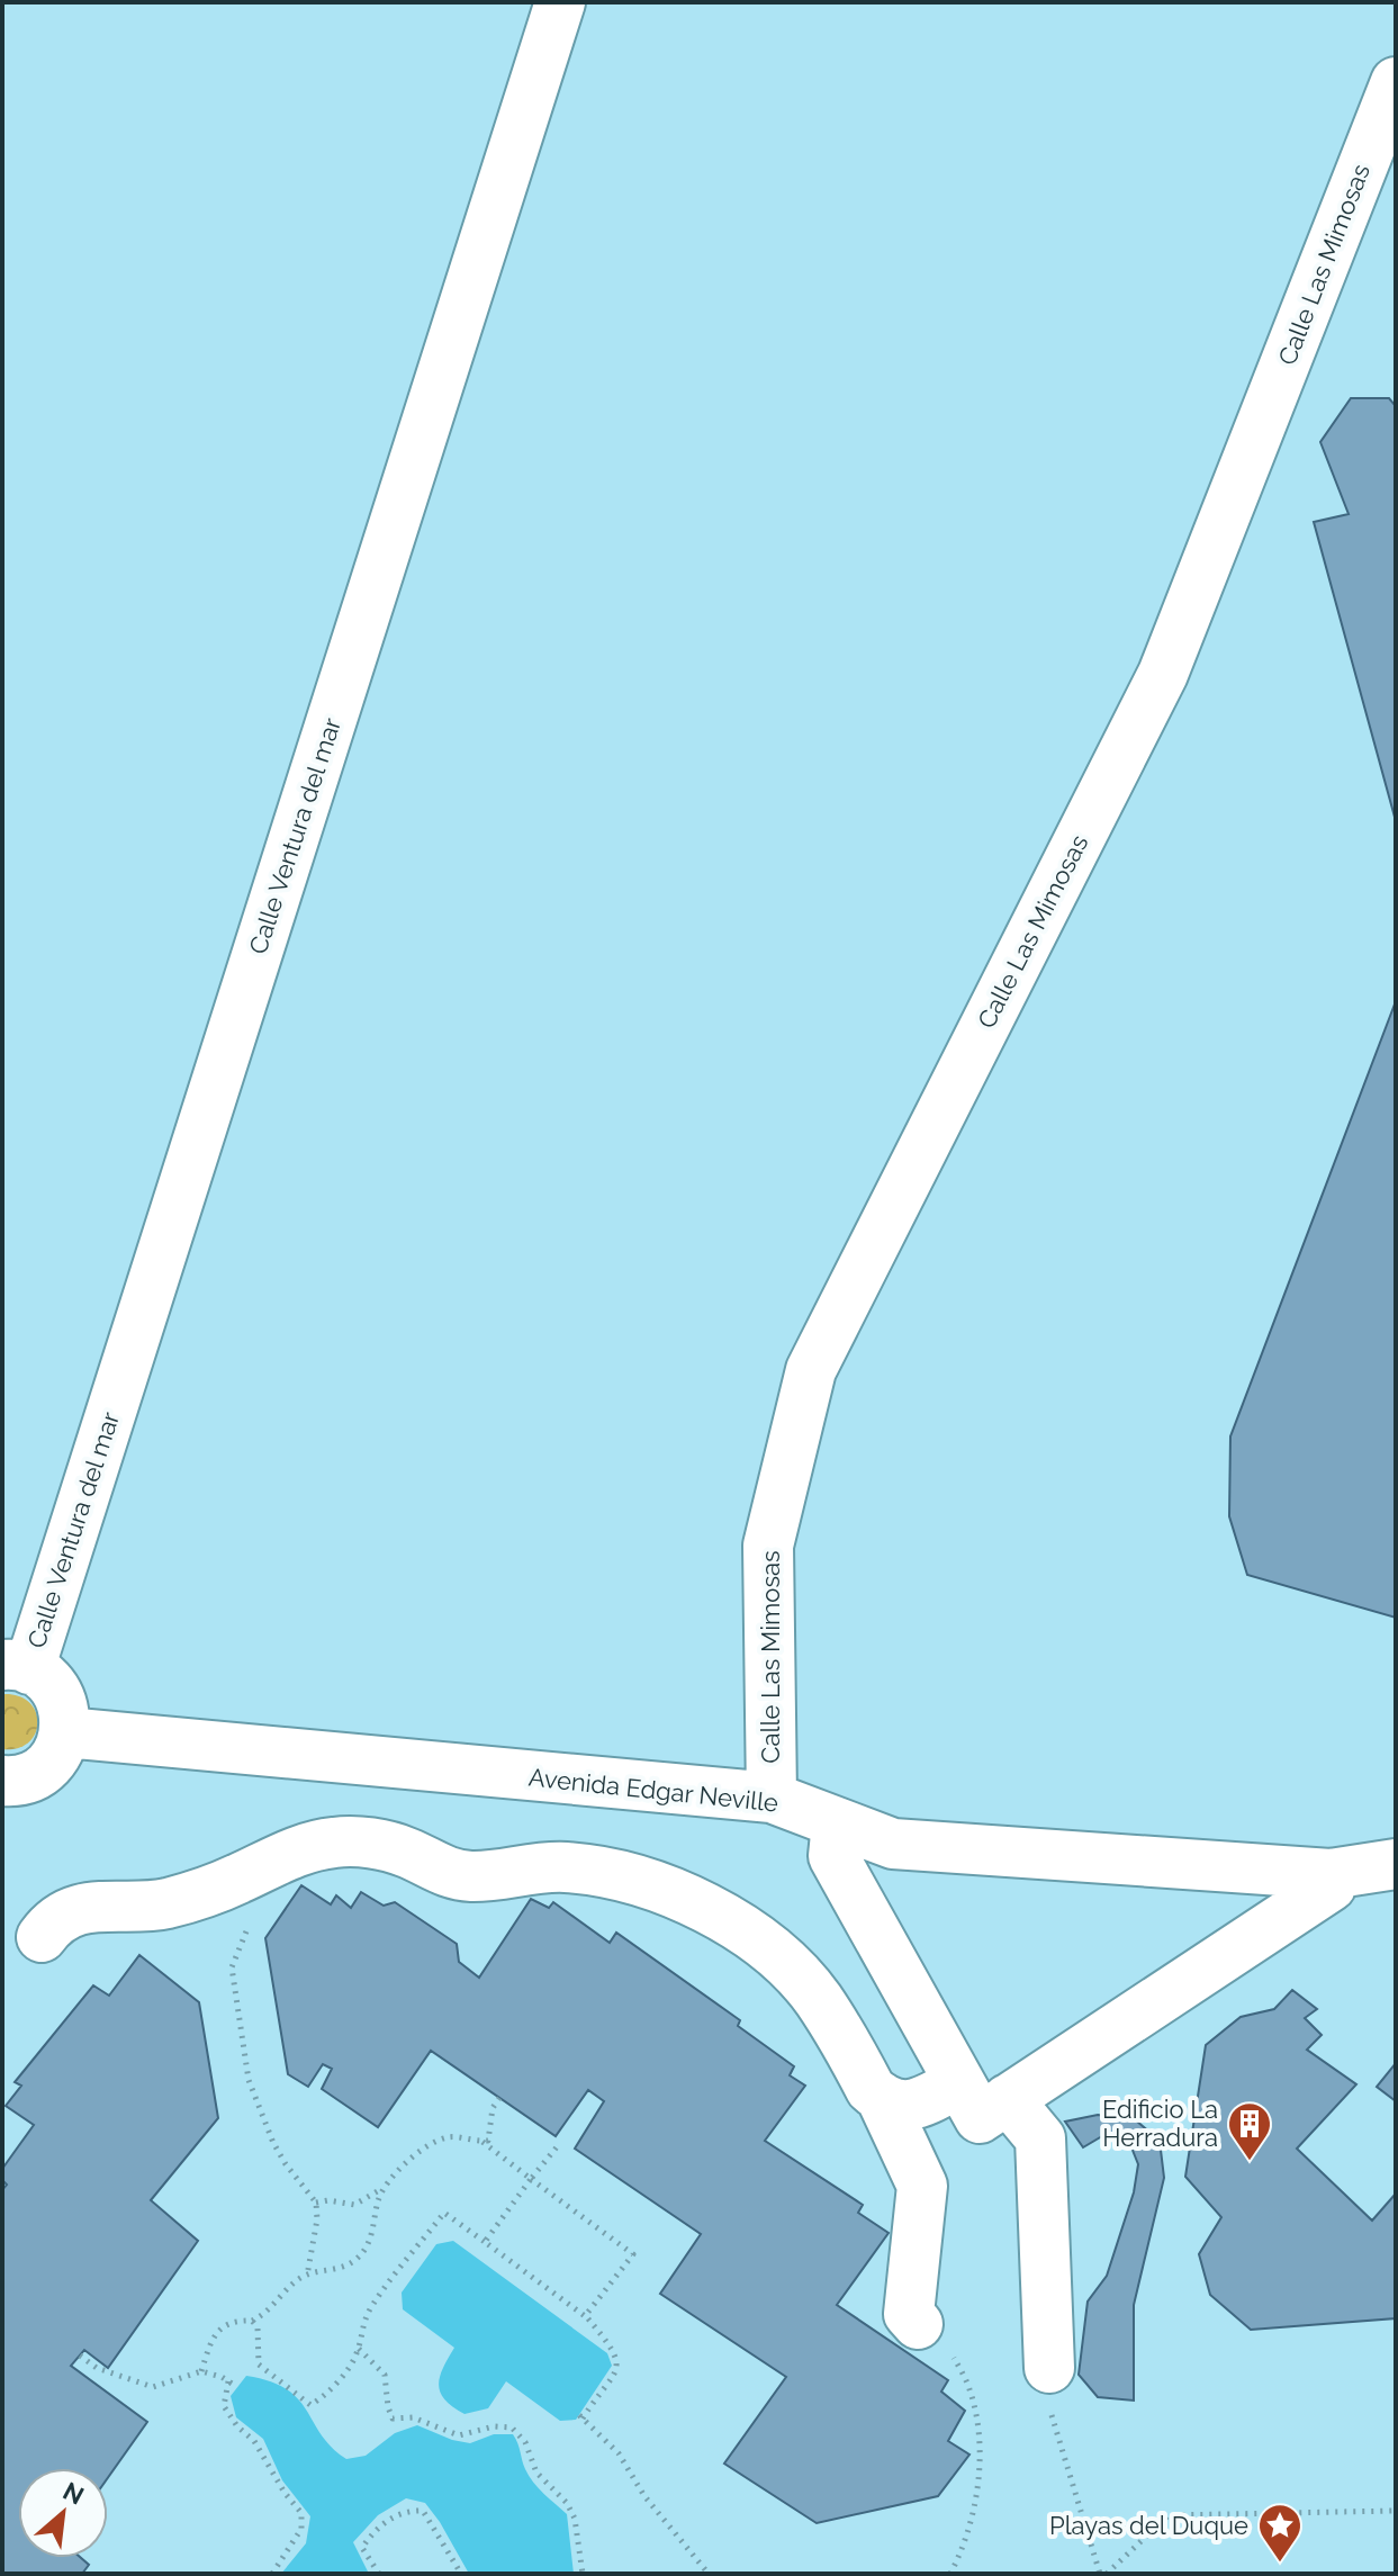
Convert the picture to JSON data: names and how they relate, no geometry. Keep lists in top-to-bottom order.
{
  "streets": {
    "street": ["Calle Las Mimosas", "Calle Ventura del mar", "Avenida Edgar Neville"]
  },
  "crossings": [
    ["Calle Las Mimosas", "Avenida Edgar Neville"]
  ],
  "places": {
    "building": ["Edificio La Herradura"],
    "place": ["Playas del Duque"]
  },
  "north": "top right"
}
